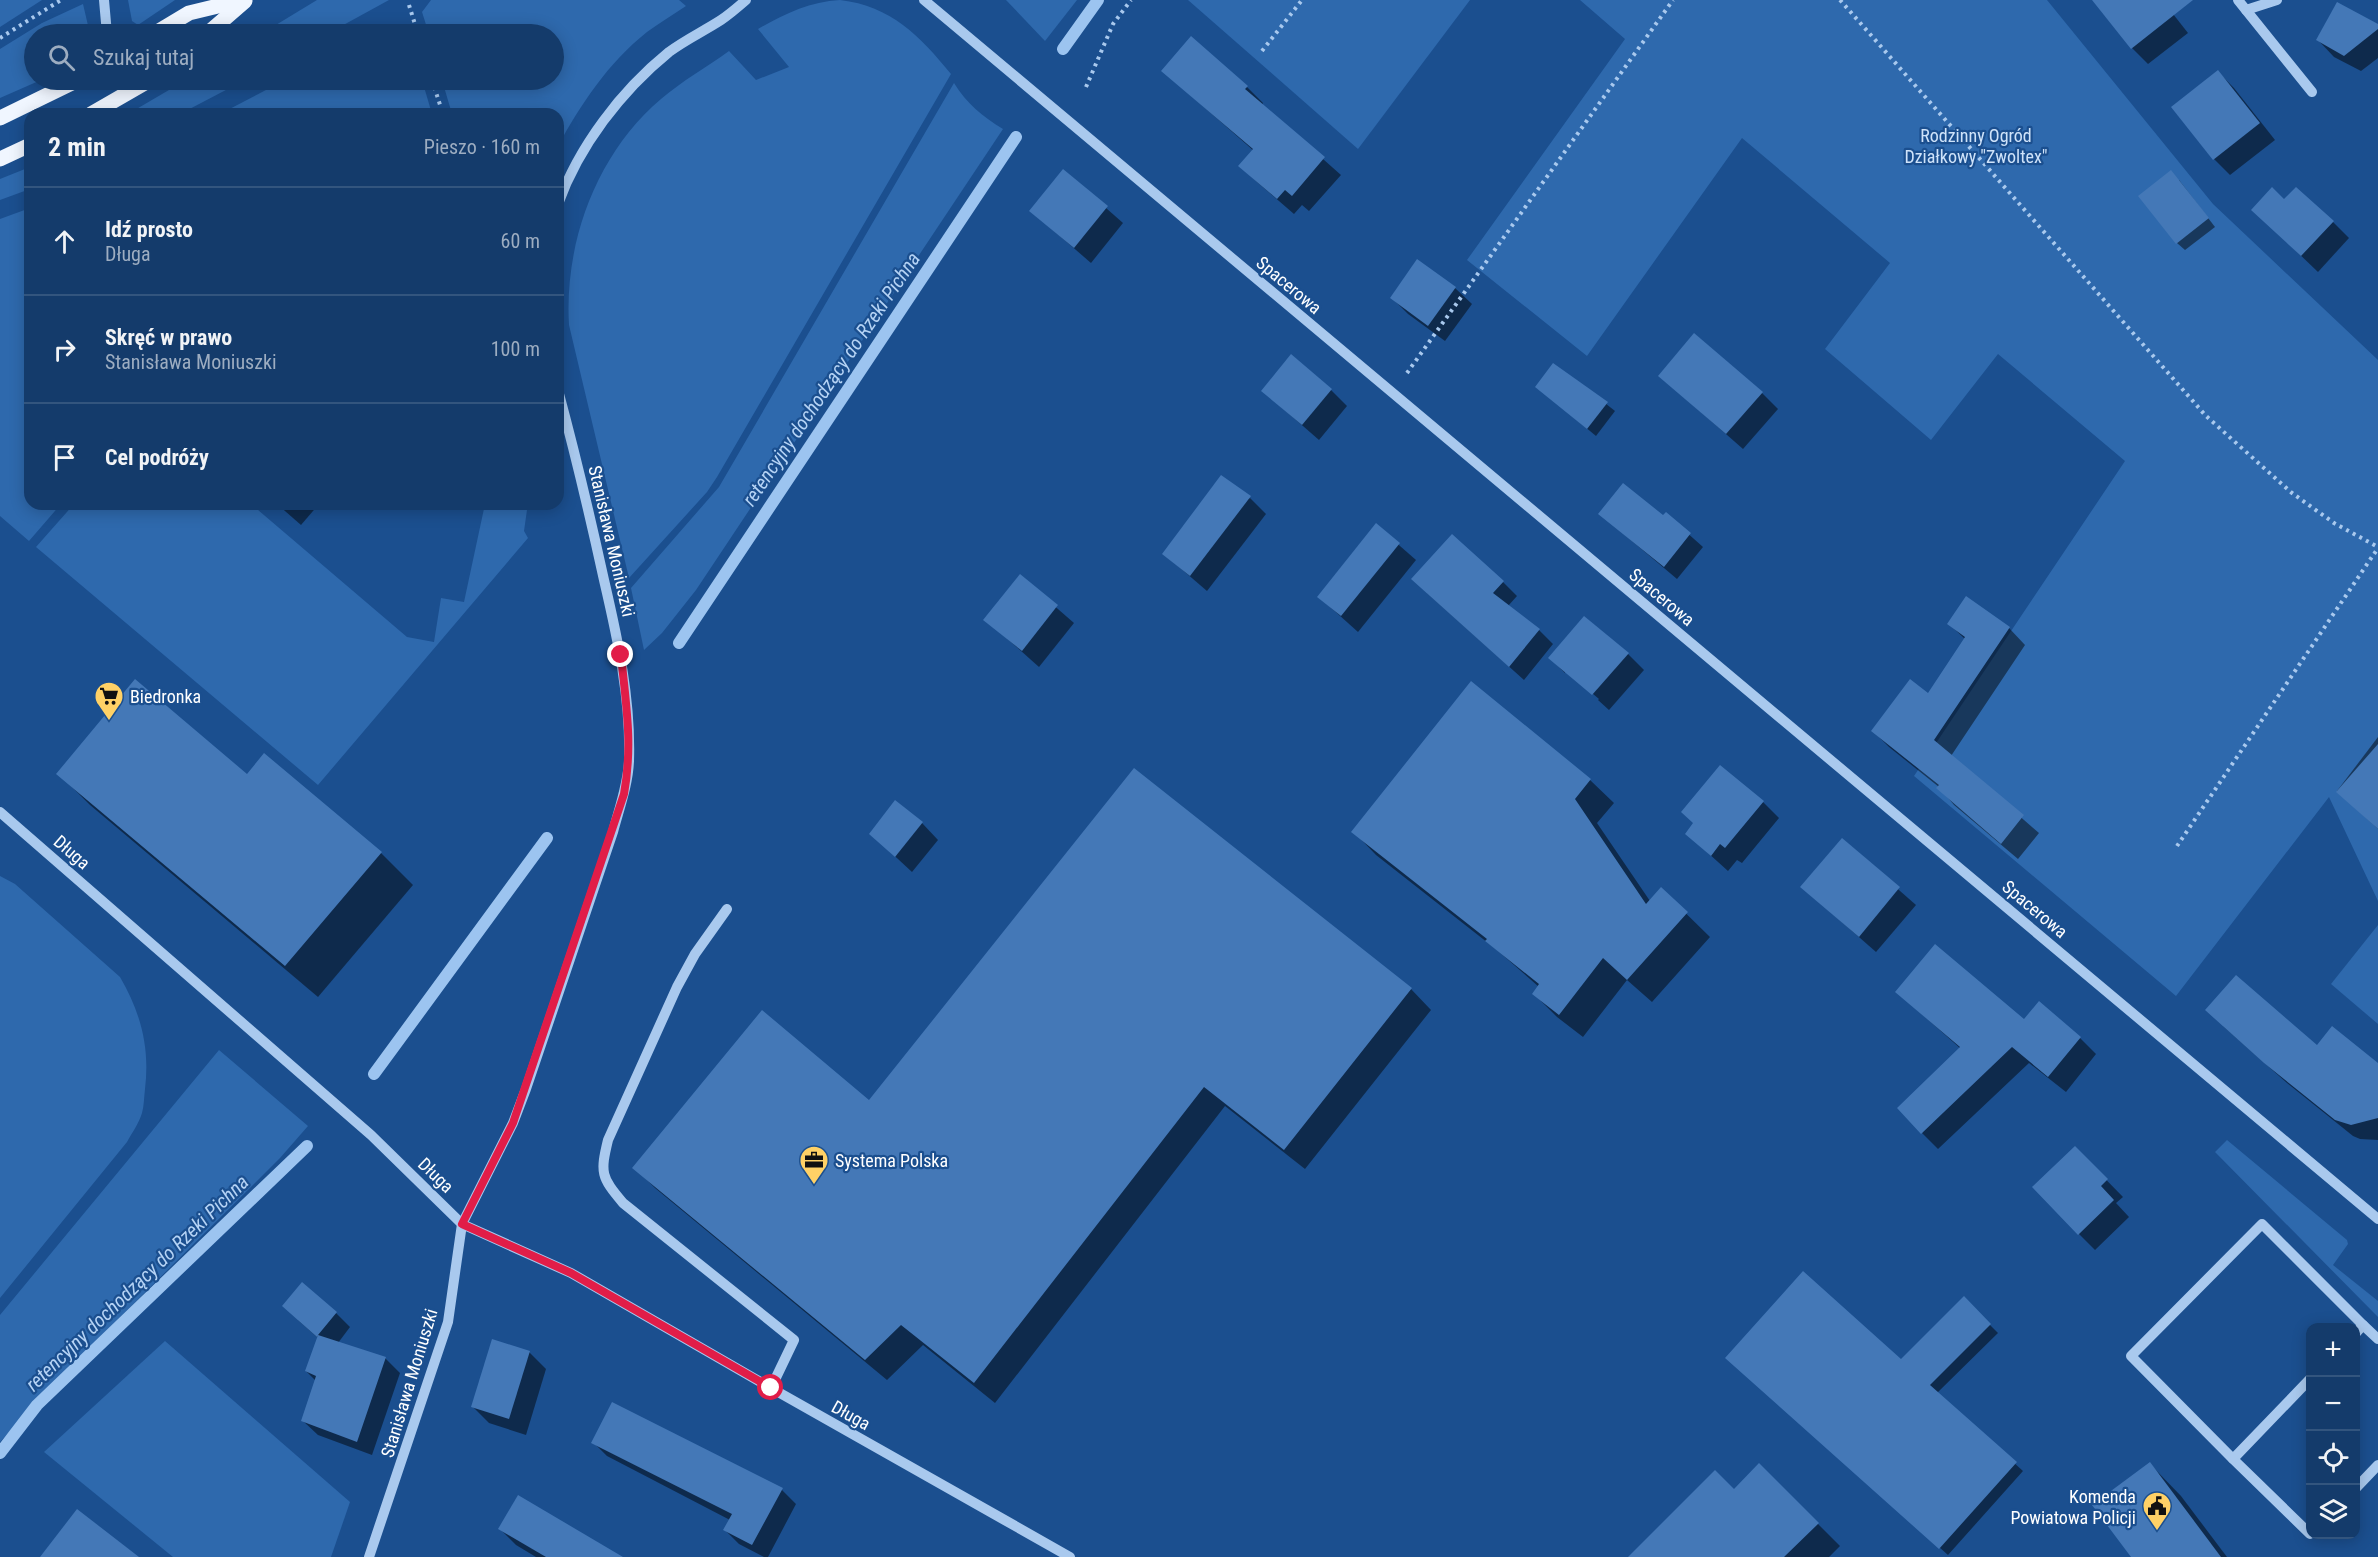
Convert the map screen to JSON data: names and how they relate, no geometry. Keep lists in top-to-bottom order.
{
  "streets": {
    "street": ["Spacerowa", "Stanisława Moniuszki", "Długa"]
  },
  "crossings": [
    ["Stanisława Moniuszki", "Długa"]
  ],
  "water": ["retencyjny dochodzący do Rzeki Pichna"],
  "parks": ["Rodzinny Ogród Działkowy \"Zwoltex\""],
  "places": {
    "supermarket": ["Biedronka"],
    "office": ["Systema Polska"],
    "public building": ["Komenda Powiatowa Policji"]
  },
  "page": {
    "search": "Szukaj tutaj",
    "heading": ["2 min", "Pieszo · 160 m"],
    "list": [
      ["Idź prosto", "Długa", "60 m"],
      ["Skręć w prawo", "Stanisława Moniuszki", "100 m"],
      "Cel podróży"
    ],
    "map_buttons": ["+", "−"]
  }
}
